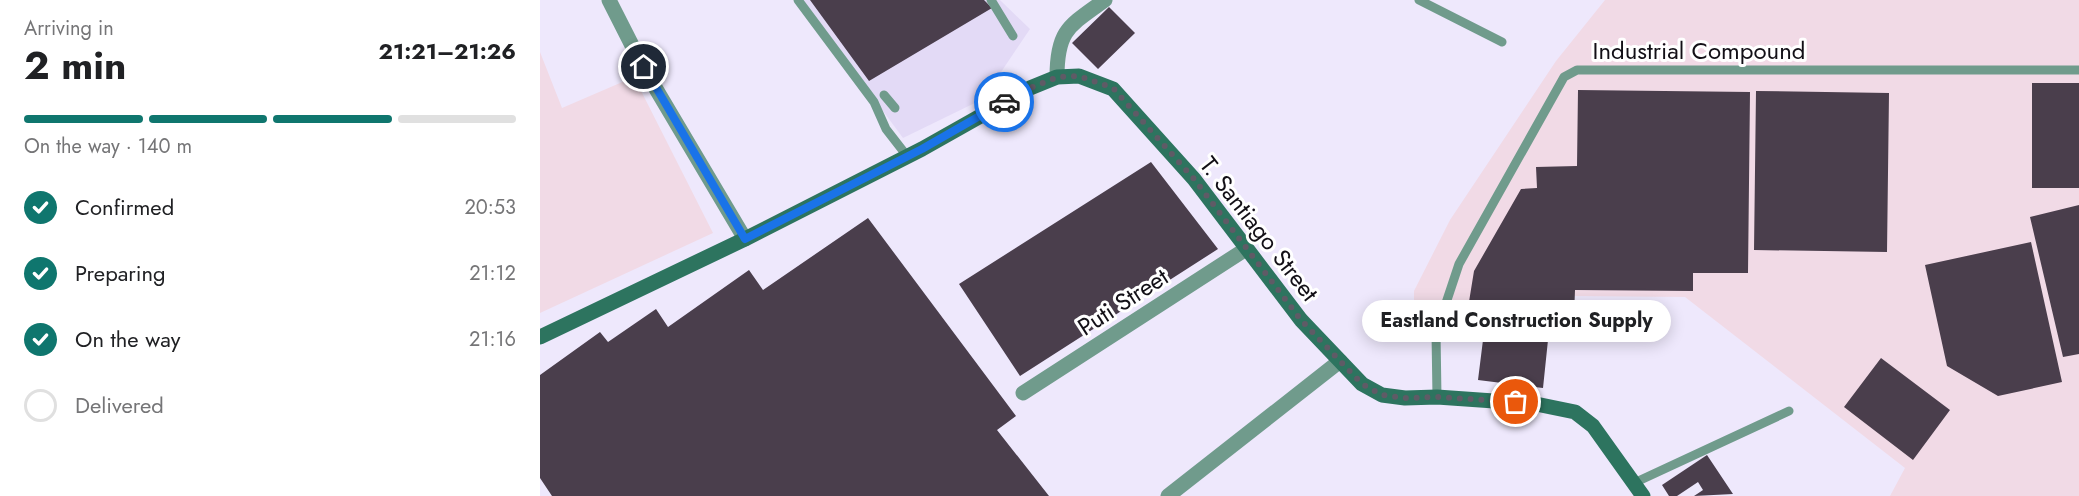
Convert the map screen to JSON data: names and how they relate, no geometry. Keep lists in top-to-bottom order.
{
  "streets": {
    "main road": ["T. Santiago Street"],
    "street": ["Puti Street"],
    "lane": ["Industrial Compound"]
  },
  "crossings": [
    ["Industrial Compound", "T. Santiago Street"],
    ["T. Santiago Street", "Puti Street"]
  ],
  "places": ["Eastland Construction Supply"],
  "page": {
    "heading": ["2 min", "Arriving in", "21:21–21:26"],
    "bar": "On the way · 140 m",
    "list": [
      ["Confirmed", "20:53"],
      ["Preparing", "21:12"],
      ["On the way", "21:16"],
      "Delivered"
    ],
    "bubble": "Eastland Construction Supply"
  }
}
